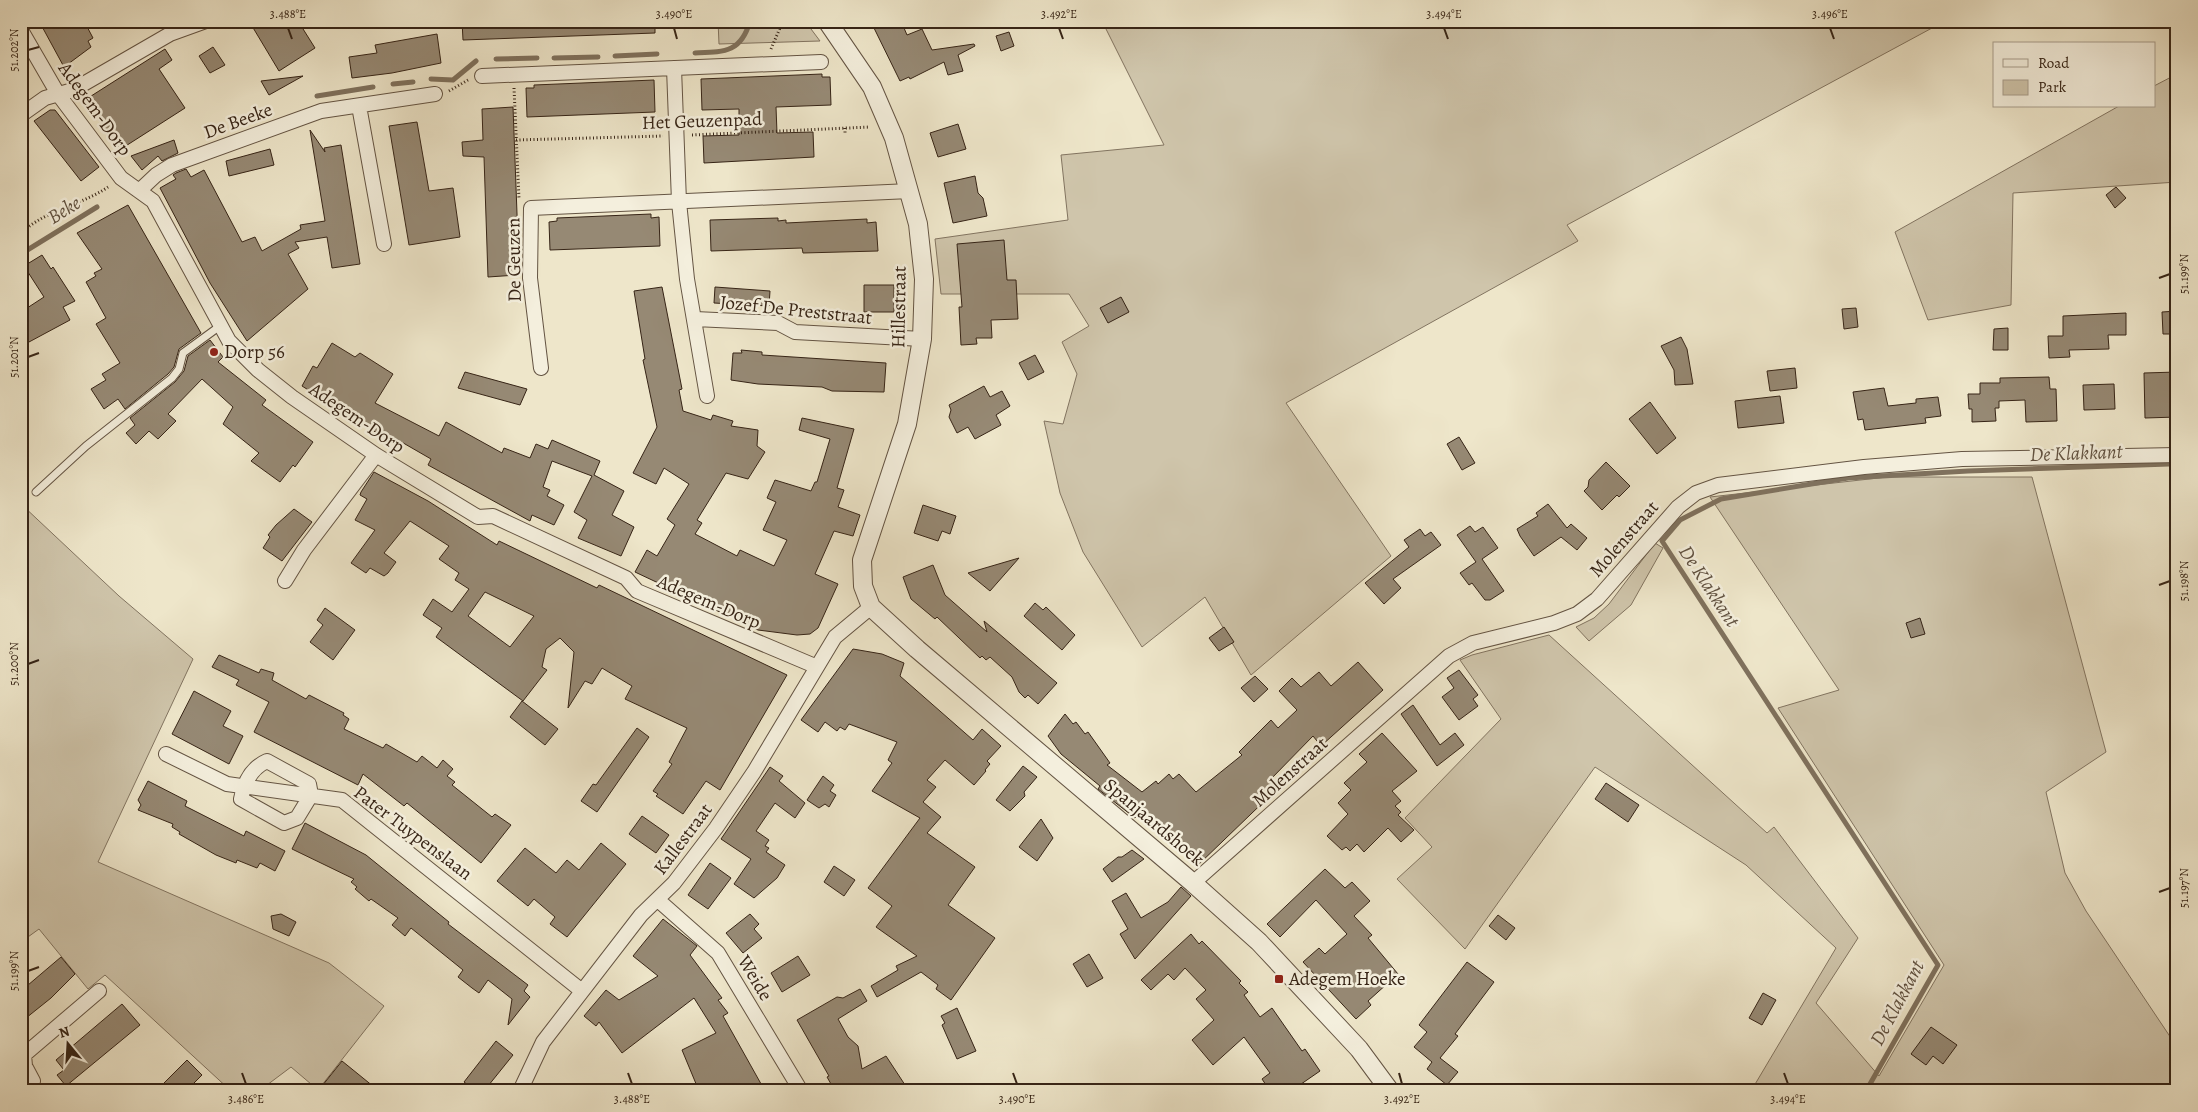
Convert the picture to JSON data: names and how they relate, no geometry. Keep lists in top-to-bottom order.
{
  "streets": {
    "street": [
      "Adegem-Dorp",
      "De Beeke",
      "De Geuzen",
      "Hillestraat",
      "Jozef De Preststraat",
      "Molenstraat",
      "Spanjaardshoek",
      "Pater Tuypenslaan",
      "Kallestraat",
      "Weide"
    ],
    "path": ["Het Geuzenpad"]
  },
  "crossings": [
    ["Adegem-Dorp", "De Beeke"],
    ["Adegem-Dorp", "Kallestraat"],
    ["Het Geuzenpad", "Hillestraat"],
    ["De Geuzen", "Hillestraat"],
    ["De Geuzen", "Jozef De Preststraat"],
    ["Hillestraat", "Jozef De Preststraat"],
    ["Hillestraat", "Spanjaardshoek"],
    ["Hillestraat", "Kallestraat"],
    ["Molenstraat", "Spanjaardshoek"],
    ["Spanjaardshoek", "Kallestraat"],
    ["Pater Tuypenslaan", "Kallestraat"],
    ["Kallestraat", "Weide"]
  ],
  "water": ["Beke", "De Klakkant"],
  "places": {
    "other": ["Dorp 56"],
    "transit": ["Adegem Hoeke"]
  },
  "legend": ["Road", "Park"],
  "north": "top",
  "coordinates": [
    "3.488°E",
    "3.490°E",
    "3.492°E",
    "3.494°E",
    "3.496°E",
    "51.202°N",
    "51.199°N",
    "51.201°N",
    "51.198°N",
    "51.200°N",
    "51.197°N",
    "3.486°E"
  ]
}
